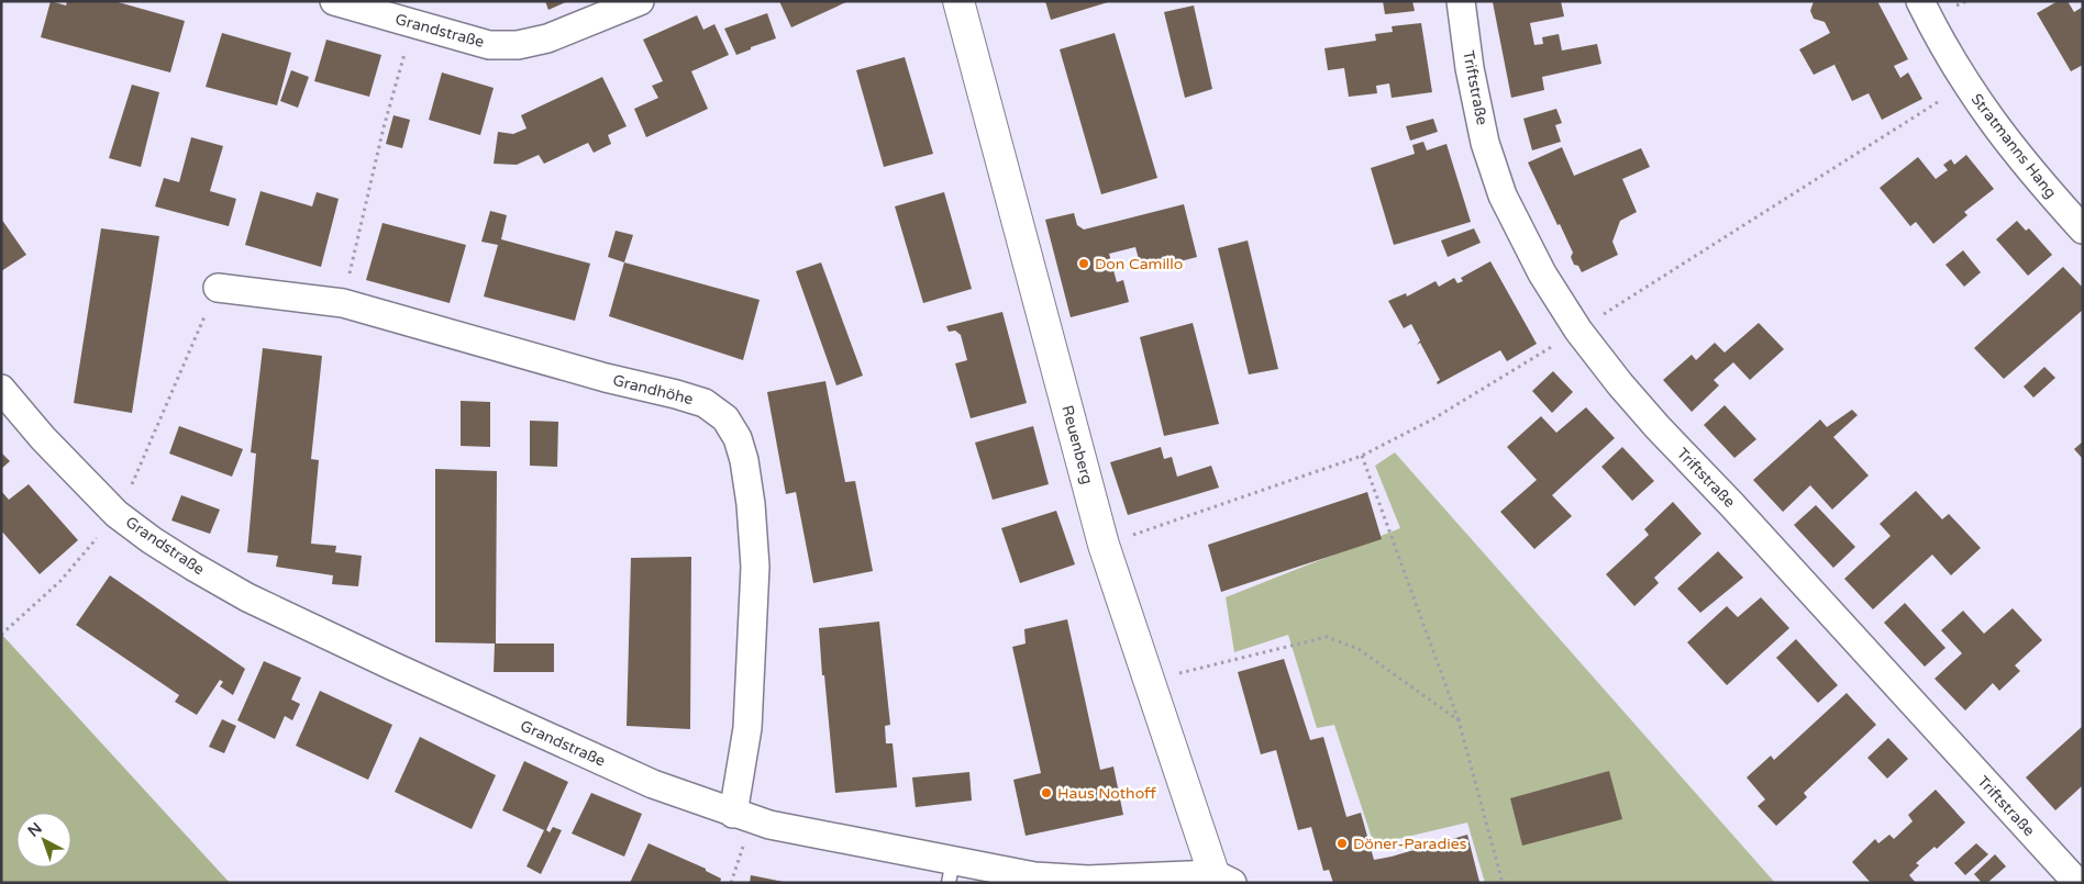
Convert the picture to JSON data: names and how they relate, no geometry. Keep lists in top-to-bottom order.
{
  "streets": {
    "main road": ["Reuenberg"],
    "street": [
      "Grandstraße",
      "Triftstraße",
      "Stratmanns Hang",
      "Grandhöhe"
    ]
  },
  "crossings": [
    ["Grandstraße", "Grandhöhe"],
    ["Grandstraße", "Reuenberg"]
  ],
  "places": ["Don Camillo", "Haus Nothoff", "Döner-Paradies"],
  "north": "top left"
}
